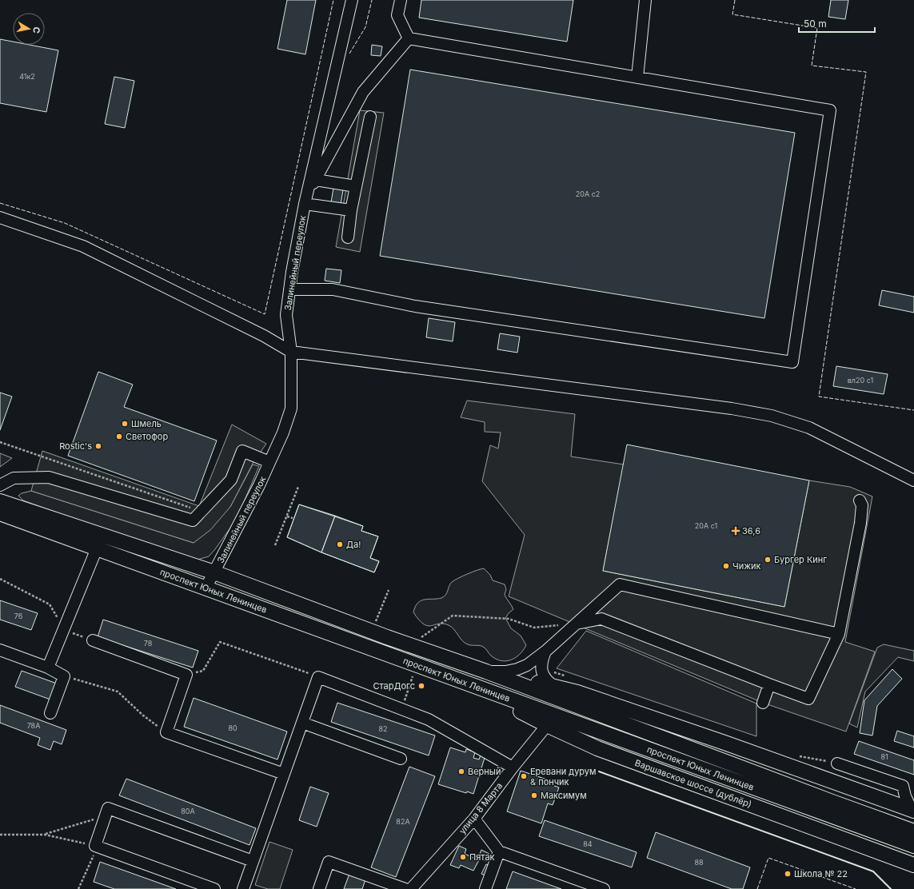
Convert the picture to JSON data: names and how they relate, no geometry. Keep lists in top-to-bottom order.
{
  "streets": {
    "main road": ["проспект Юных Ленинцев", "Варшавское шоссе (дублёр)"],
    "street": ["Залинейный переулок", "улица 8 Марта"]
  },
  "crossings": [
    ["Залинейный переулок", "проспект Юных Ленинцев"],
    ["проспект Юных Ленинцев", "Варшавское шоссе (дублёр)"],
    ["Варшавское шоссе (дублёр)", "улица 8 Марта"]
  ],
  "places": {
    "other": [
      "Шмель",
      "Светофор",
      "Rostic's",
      "Да!",
      "Бургер Кинг",
      "Чижик",
      "СтарДогс",
      "Верный",
      "Еревани дурум & пончик",
      "Максимум",
      "Пятак",
      "Школа № 22"
    ],
    "health": ["36,6"]
  },
  "house_numbers": [
    "41к2",
    "20А с2",
    "вл20 с1",
    "20А с1",
    "76",
    "78",
    "78А",
    "80",
    "82",
    "81",
    "80А",
    "82А",
    "84",
    "88"
  ],
  "scale_bar": "50 m",
  "north": "right"
}
